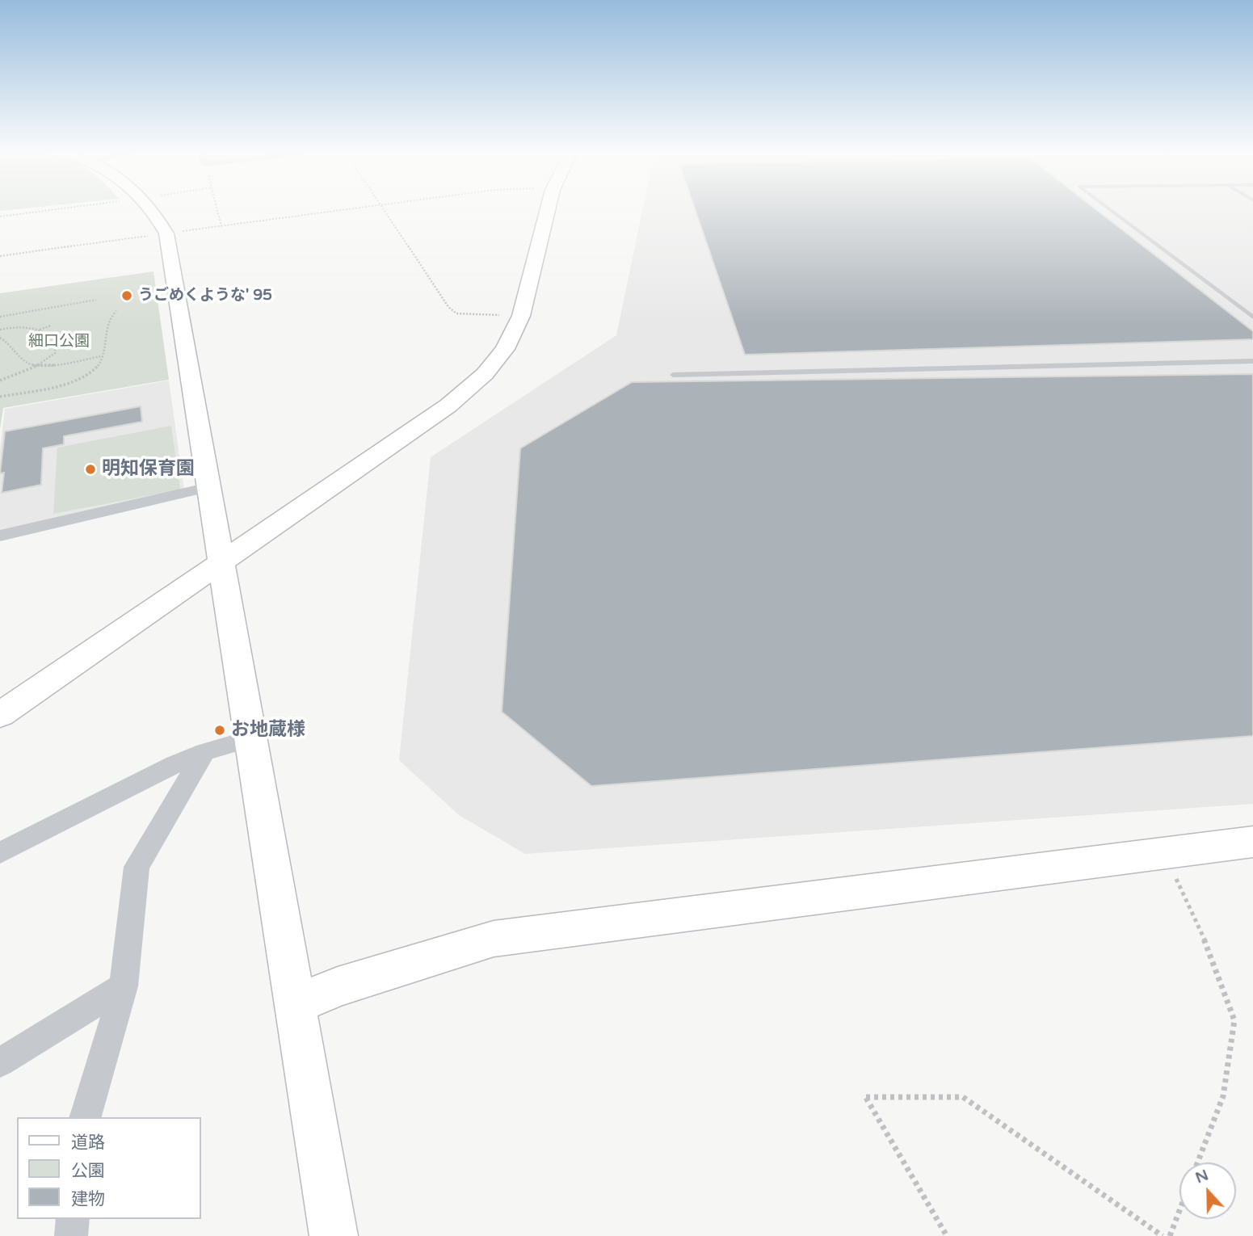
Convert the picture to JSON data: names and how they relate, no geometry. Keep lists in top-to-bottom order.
{
  "parks": ["細口公園"],
  "places": ["うごめくような' 95", "明知保育園", "お地蔵様"],
  "legend": ["道路", "公園", "建物"],
  "north": "top"
}
